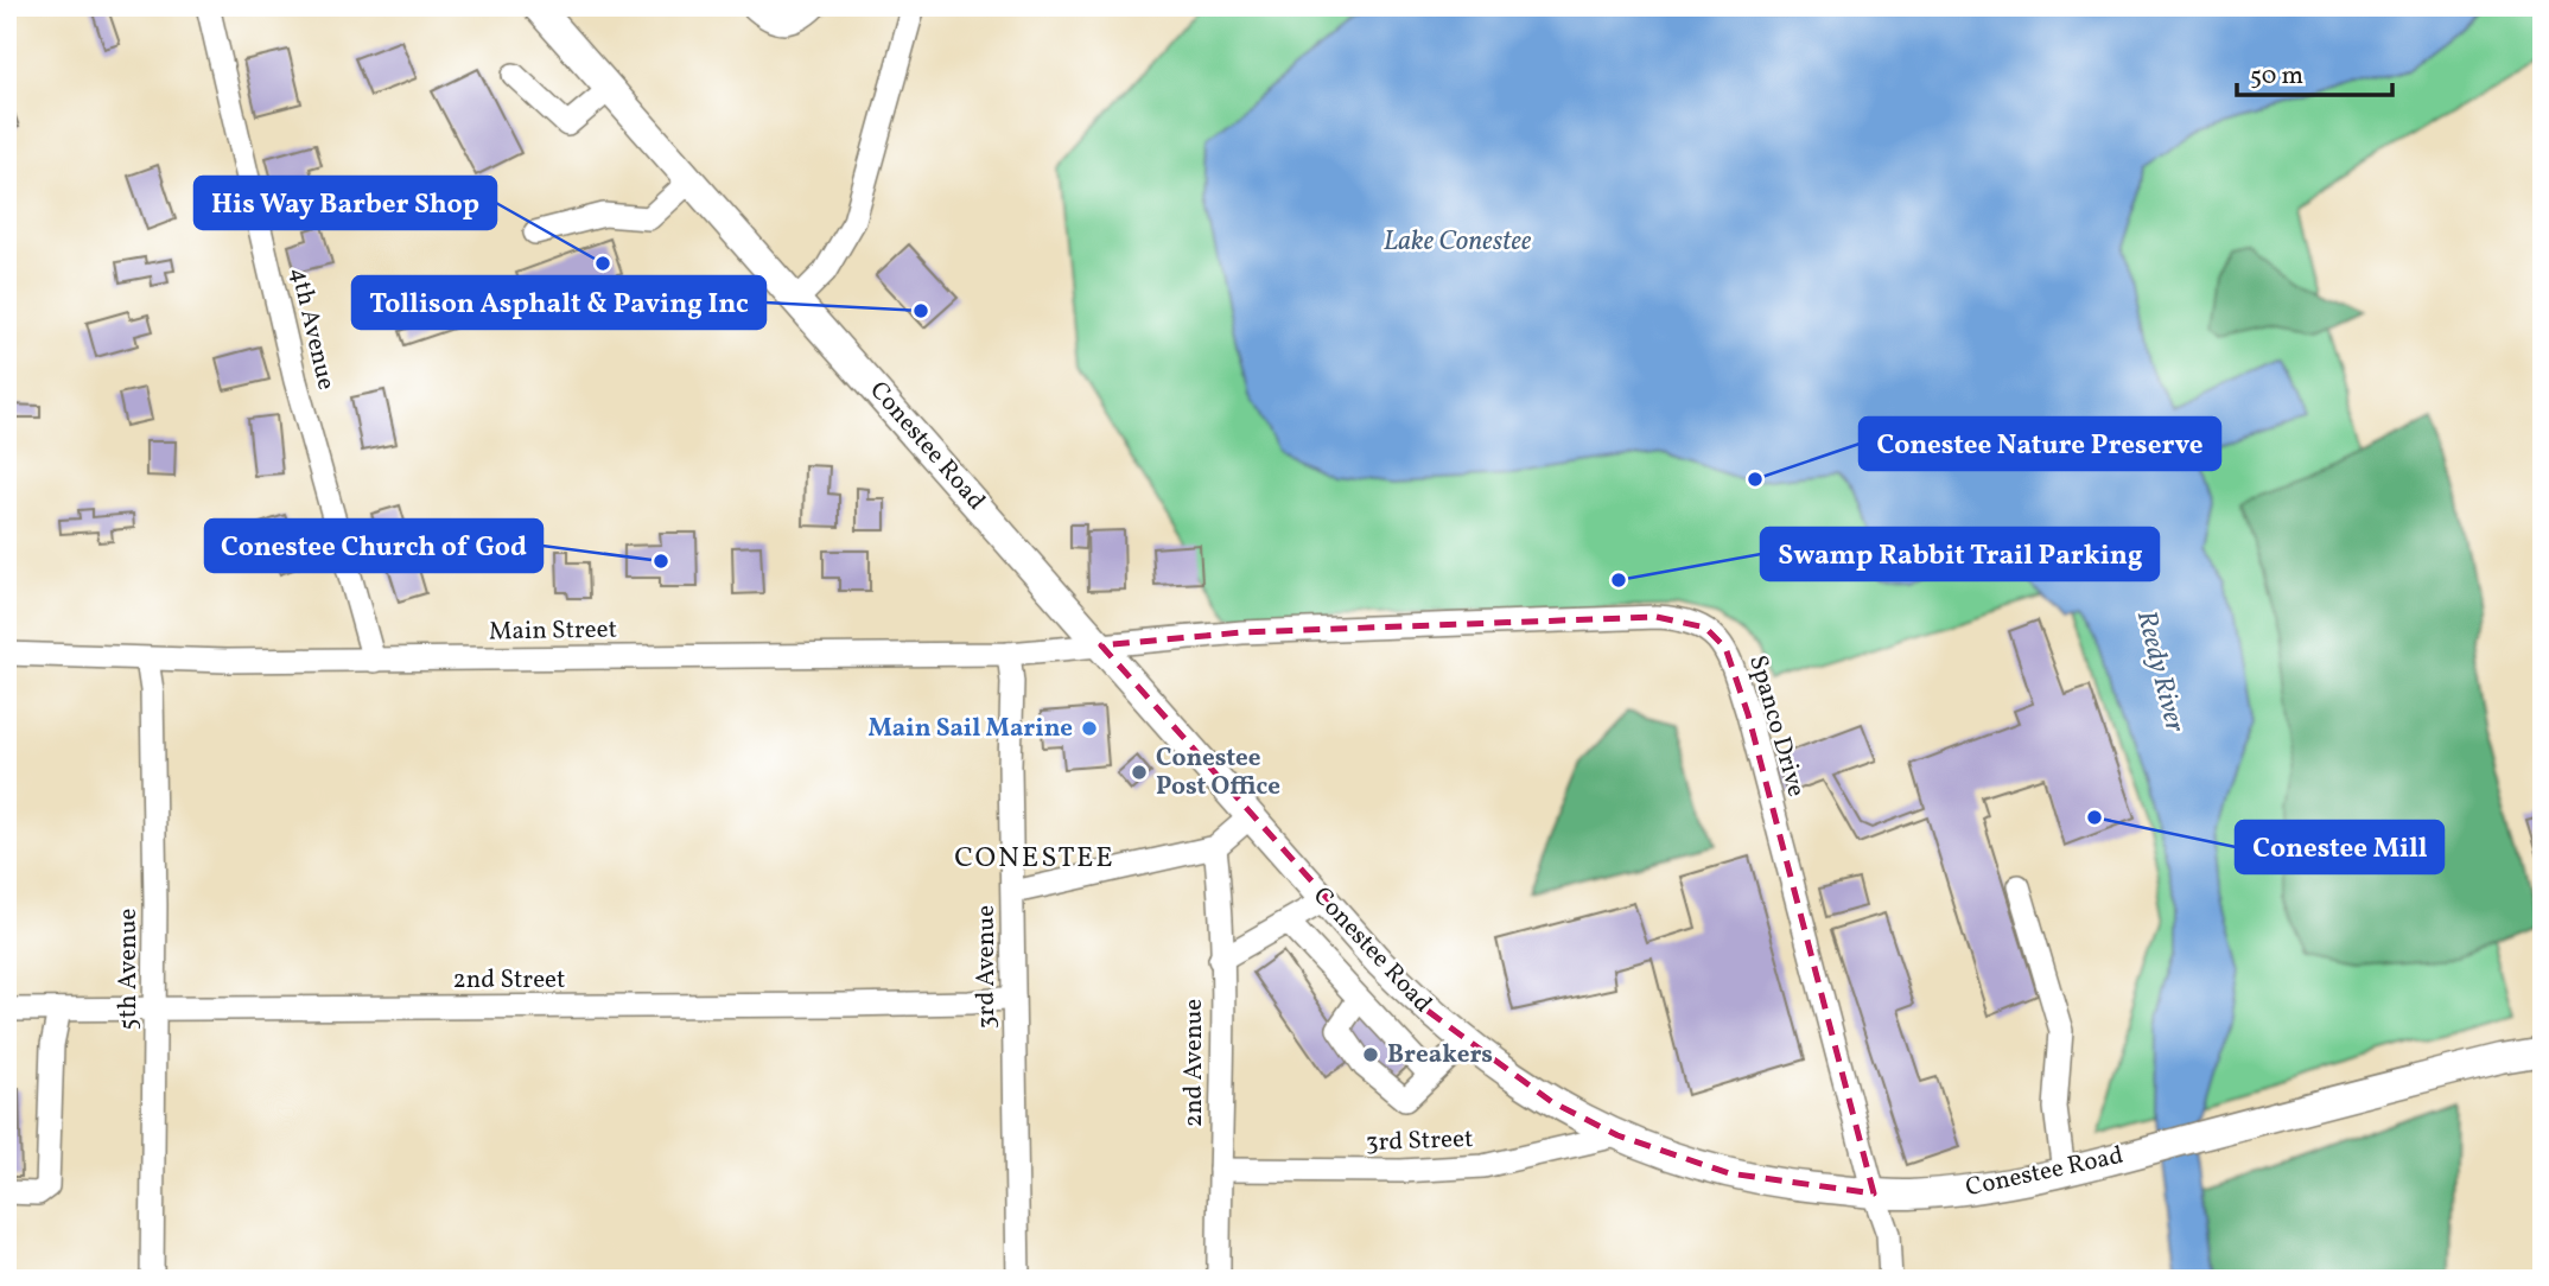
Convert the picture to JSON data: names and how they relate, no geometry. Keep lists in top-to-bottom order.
{
  "streets": {
    "main road": ["Conestee Road"],
    "street": [
      "4th Avenue",
      "Main Street",
      "Spanco Drive",
      "3rd Avenue",
      "5th Avenue",
      "2nd Street",
      "2nd Avenue",
      "3rd Street"
    ]
  },
  "crossings": [
    ["4th Avenue", "Main Street"],
    ["Conestee Road", "Main Street"],
    ["Conestee Road", "Spanco Drive"],
    ["Conestee Road", "3rd Street"],
    ["Main Street", "Spanco Drive"],
    ["Main Street", "3rd Avenue"],
    ["Main Street", "5th Avenue"],
    ["3rd Avenue", "2nd Street"],
    ["5th Avenue", "2nd Street"],
    ["2nd Avenue", "3rd Street"]
  ],
  "districts": ["CONESTEE"],
  "water": ["Lake Conestee", "Reedy River"],
  "places": [
    "His Way Barber Shop",
    "Tollison Asphalt & Paving Inc",
    "Conestee Nature Preserve",
    "Conestee Church of God",
    "Swamp Rabbit Trail Parking",
    "Main Sail Marine",
    "Conestee Post Office",
    "Conestee Mill",
    "Breakers"
  ],
  "scale_bar": "50 m"
}
